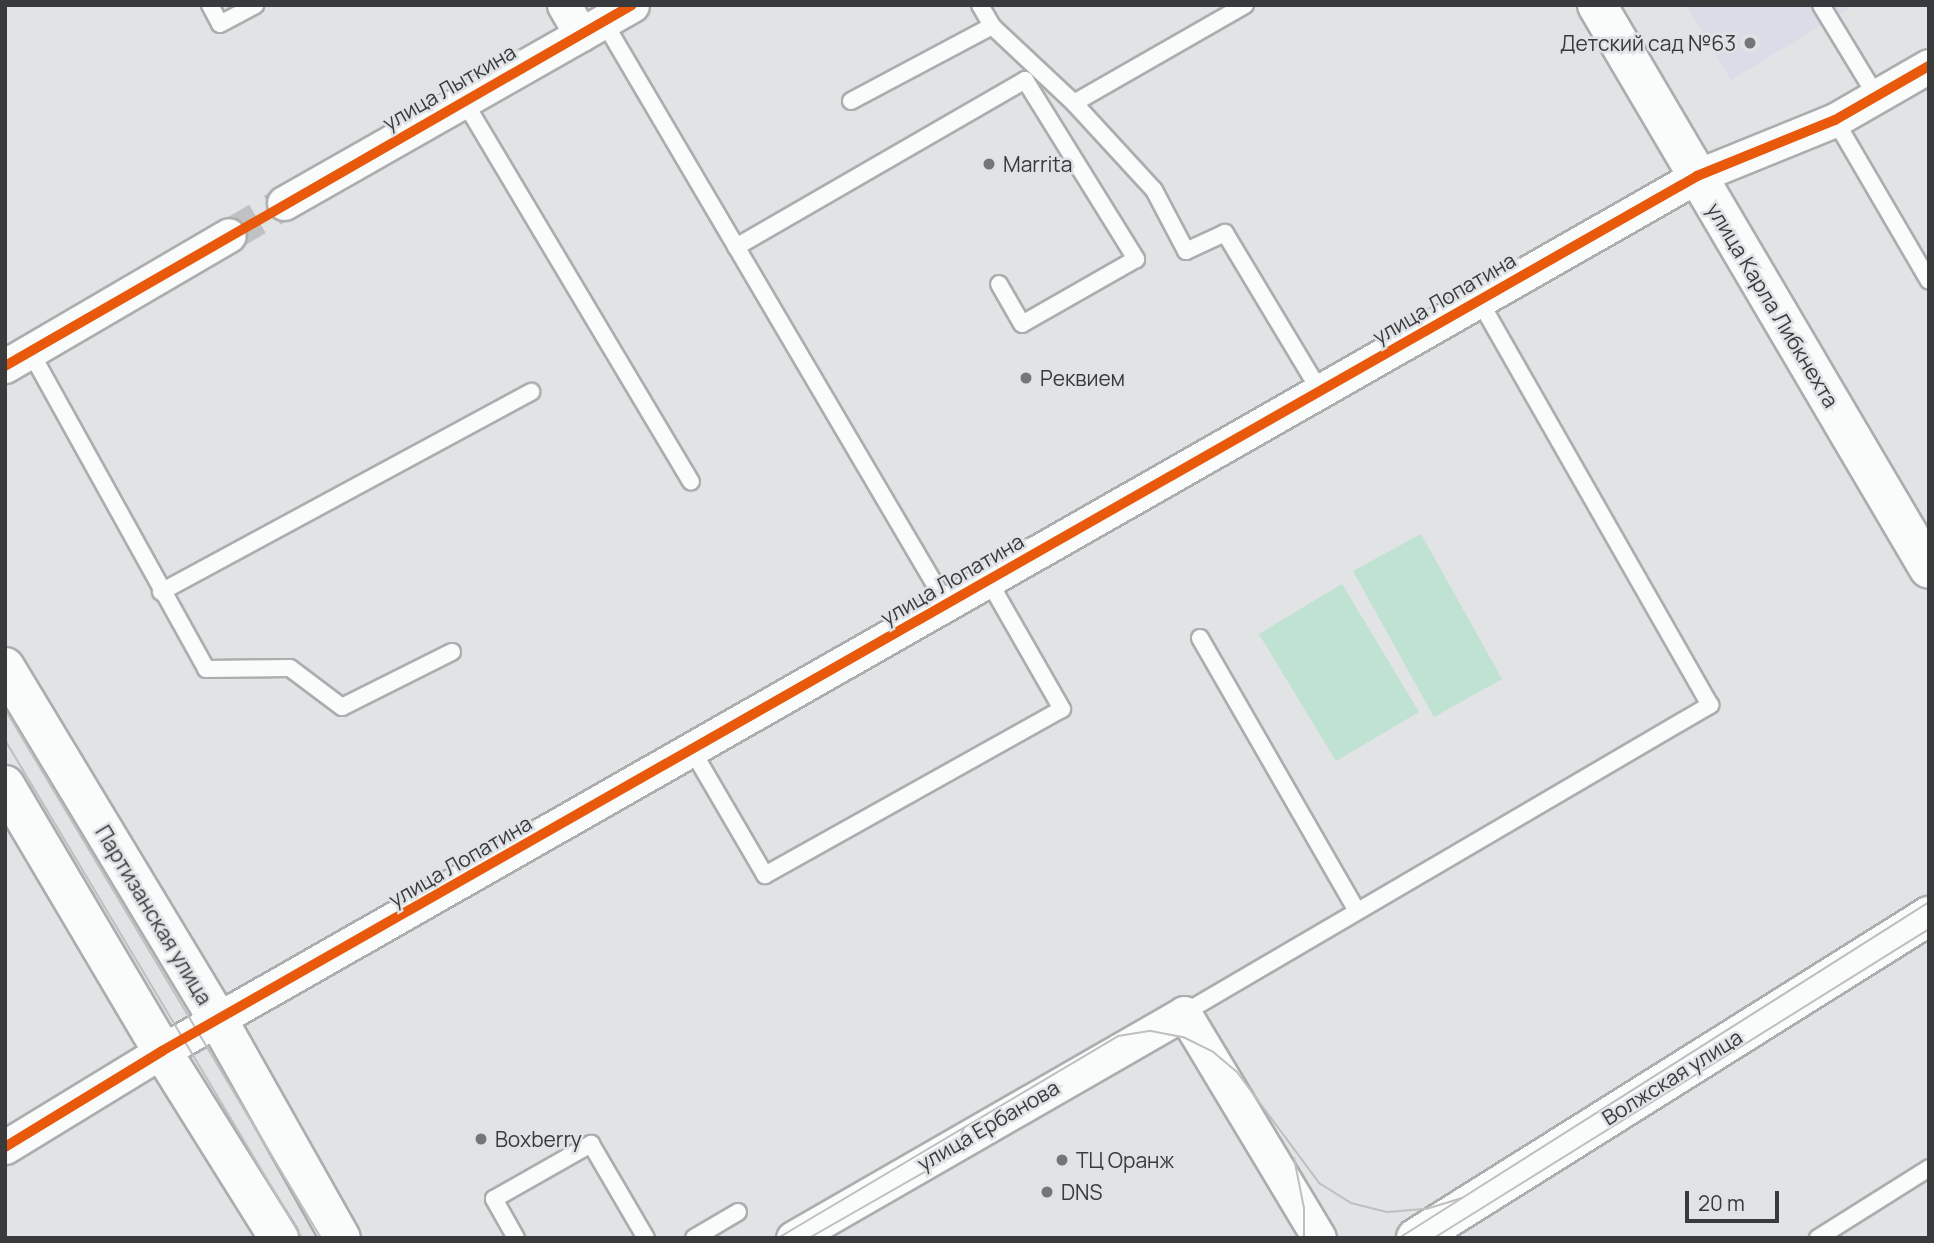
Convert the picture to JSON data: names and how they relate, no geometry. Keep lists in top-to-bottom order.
{
  "streets": {
    "street": [
      "улица Лыткина",
      "улица Лопатина",
      "улица Карла Либкнехта",
      "Партизанская улица",
      "Волжская улица",
      "улица Ербанова"
    ]
  },
  "crossings": [
    ["улица Лопатина", "улица Карла Либкнехта"],
    ["улица Лопатина", "Партизанская улица"]
  ],
  "places": [
    "Детский сад №63",
    "Marrita",
    "Реквием",
    "Boxberry",
    "ТЦ Оранж",
    "DNS"
  ],
  "scale_bar": "20 m"
}
